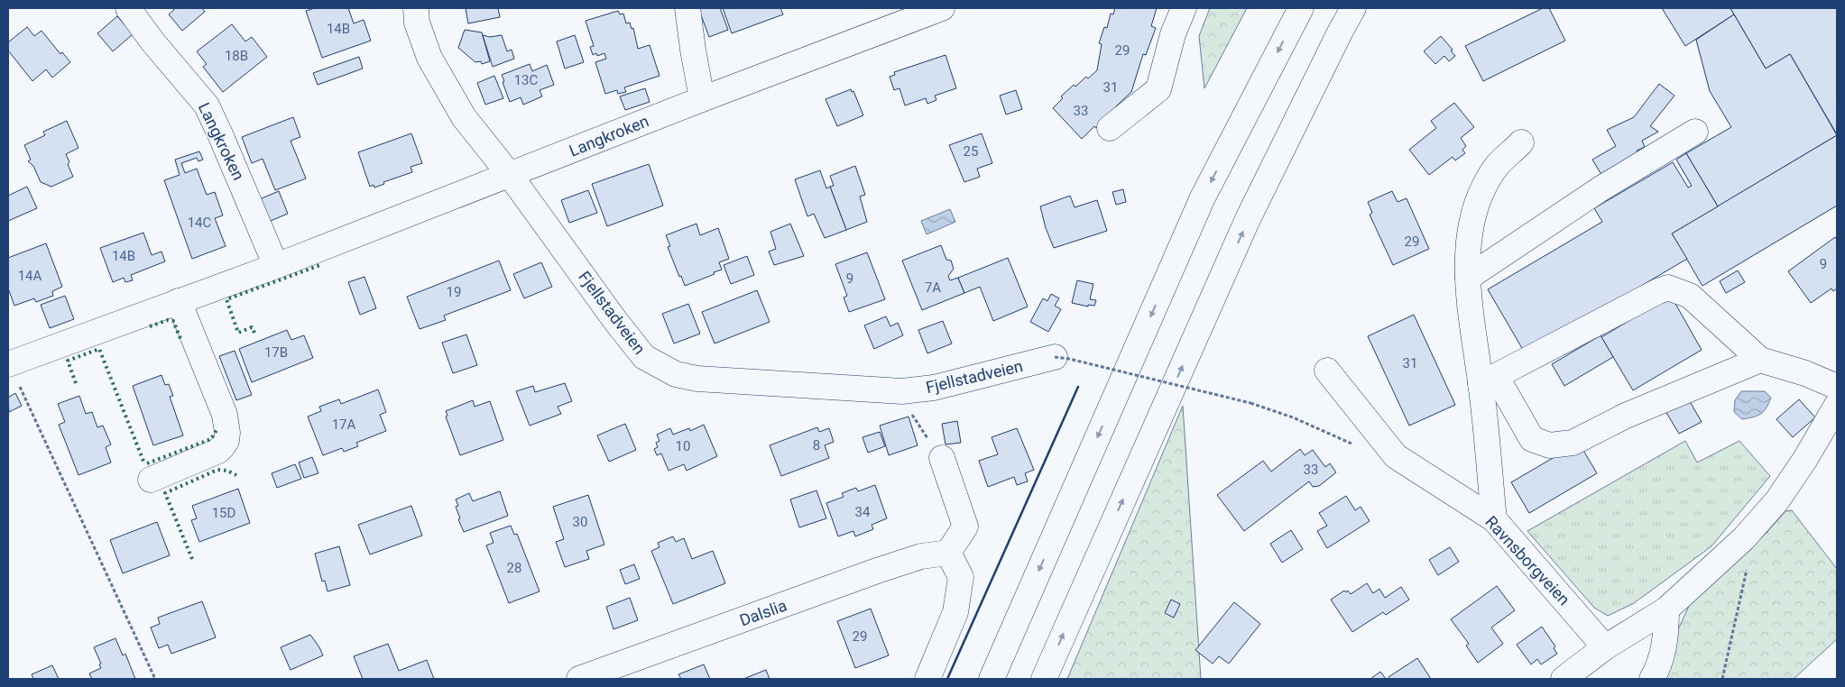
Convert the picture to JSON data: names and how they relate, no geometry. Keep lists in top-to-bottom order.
{
  "streets": {
    "main road": [
      "Langkroken",
      "Fjellstadveien",
      "Ravnsborgveien",
      "Dalslia"
    ]
  },
  "crossings": [
    ["Langkroken", "Fjellstadveien"]
  ],
  "house_numbers": [
    "14B",
    "29",
    "18B",
    "13C",
    "31",
    "33",
    "25",
    "14C",
    "29",
    "14B",
    "9",
    "14A",
    "9",
    "7A",
    "19",
    "17B",
    "31",
    "17A",
    "8",
    "10",
    "33",
    "34",
    "15D",
    "30",
    "28",
    "29"
  ]
}
